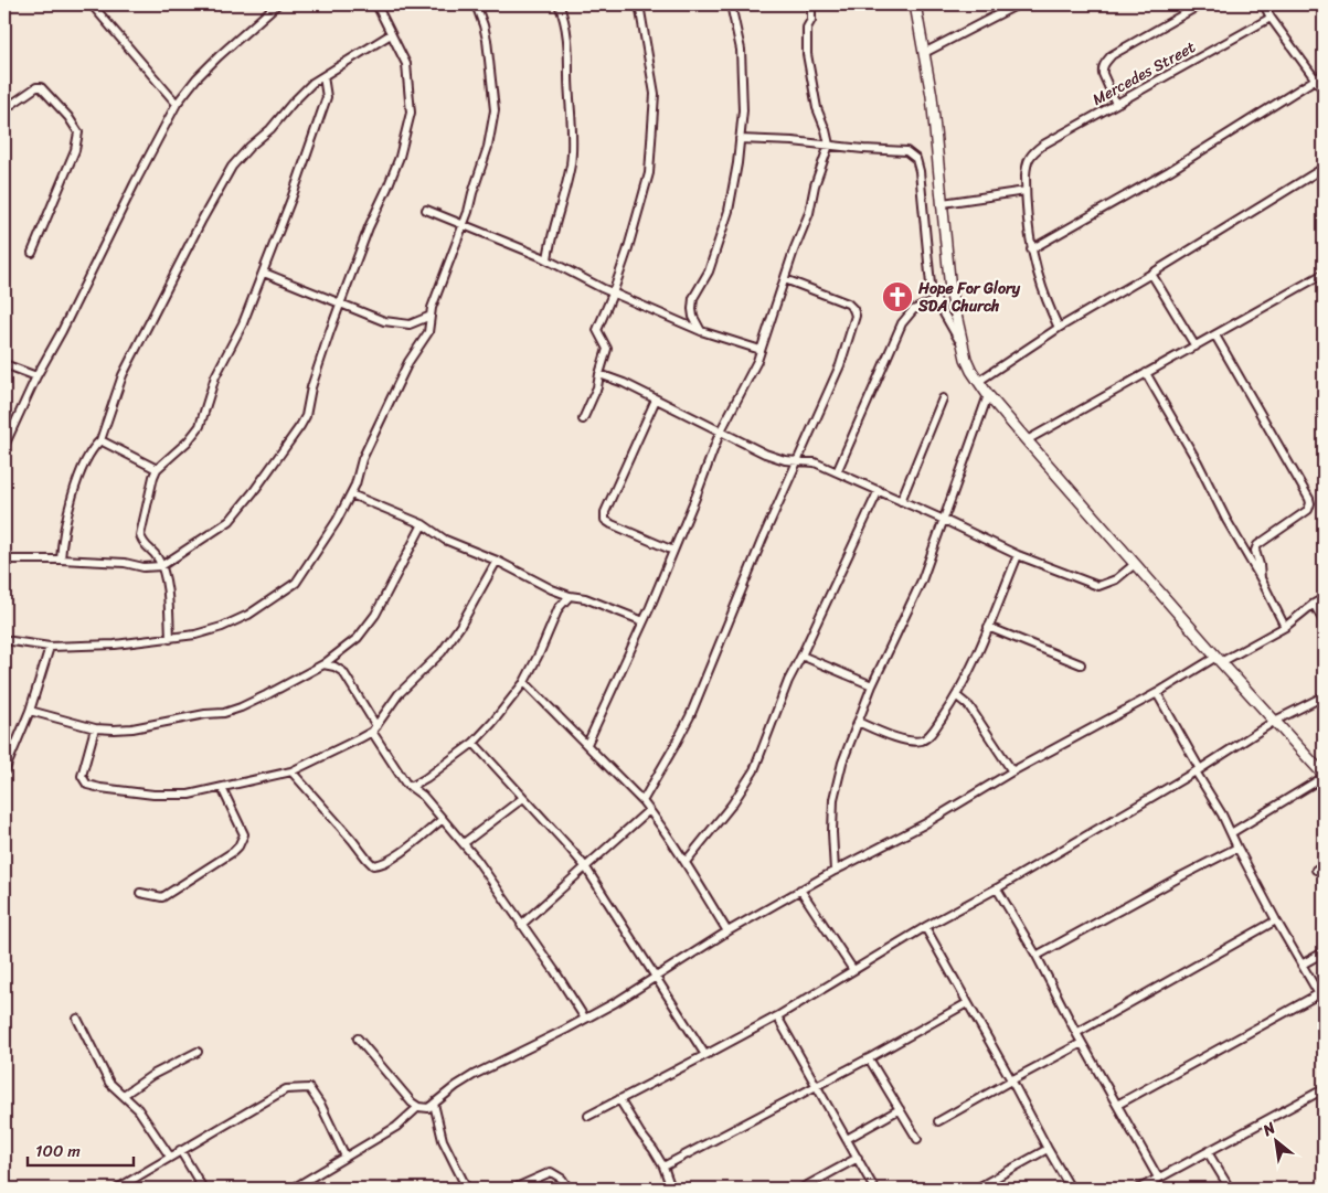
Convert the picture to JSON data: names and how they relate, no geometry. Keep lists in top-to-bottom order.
{
  "streets": {
    "street": ["Mercedes Street"]
  },
  "places": {
    "church": ["Hope For Glory SDA Church"]
  },
  "scale_bar": "100 m",
  "north": "top left"
}
